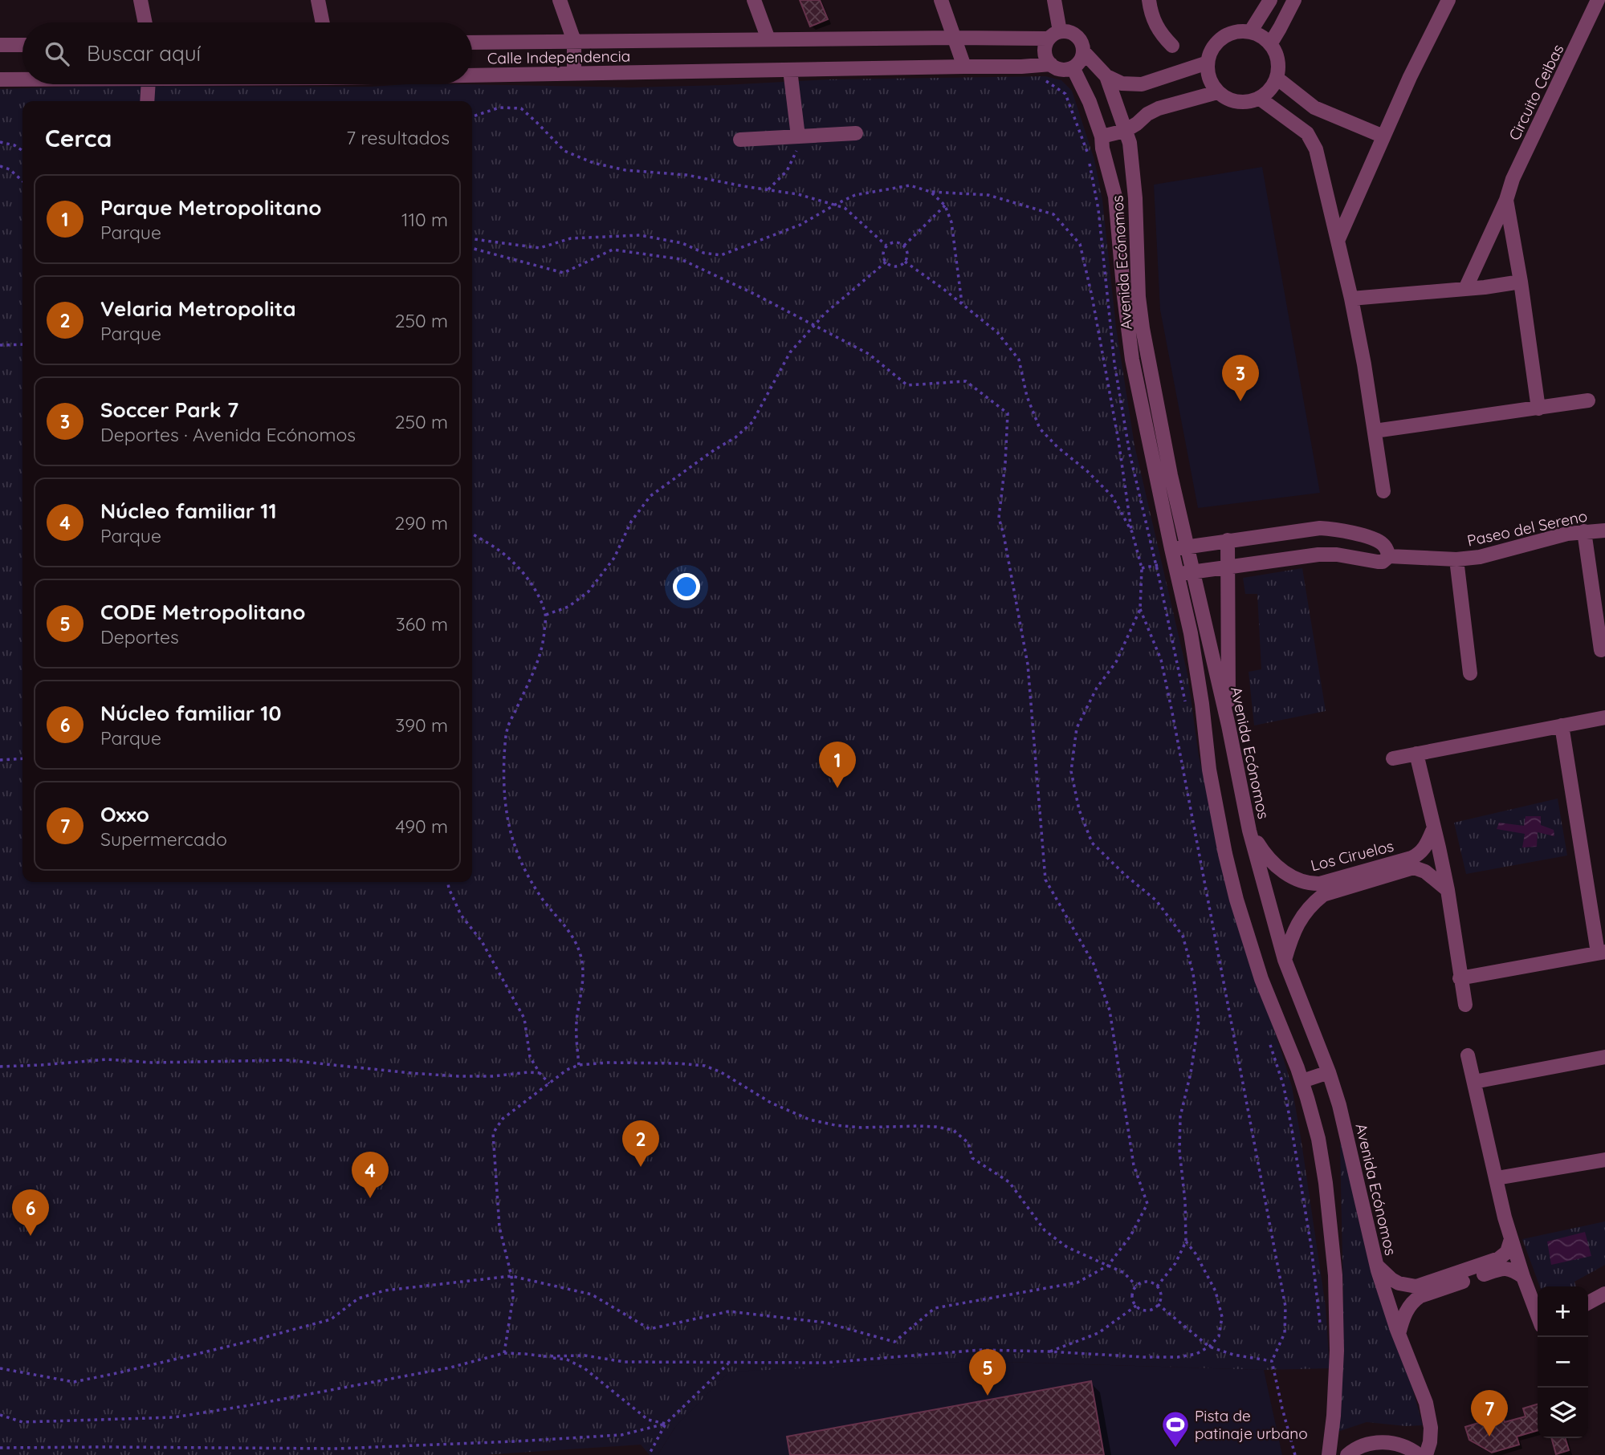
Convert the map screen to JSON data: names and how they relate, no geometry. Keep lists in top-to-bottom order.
{
  "streets": {
    "street": [
      "Calle Independencia",
      "Circuito Ceibas",
      "Avenida Ecónomos",
      "Paseo del Sereno",
      "Los Ciruelos"
    ]
  },
  "crossings": [
    ["Calle Independencia", "Avenida Ecónomos"],
    ["Avenida Ecónomos", "Paseo del Sereno"],
    ["Avenida Ecónomos", "Los Ciruelos"]
  ],
  "places": {
    "sports": ["Pista de patinaje urbano"]
  },
  "page": {
    "search": "Buscar aquí",
    "heading": ["Cerca", "7 resultados"],
    "list": [
      {
        "mark": "1",
        "name": "Parque Metropolitano",
        "note": "Parque",
        "value": "110 m"
      },
      {
        "mark": "2",
        "name": "Velaria Metropolita",
        "note": "Parque",
        "value": "250 m"
      },
      {
        "mark": "3",
        "name": "Soccer Park 7",
        "note": "Deportes · Avenida Ecónomos",
        "value": "250 m"
      },
      {
        "mark": "4",
        "name": "Núcleo familiar 11",
        "note": "Parque",
        "value": "290 m"
      },
      {
        "mark": "5",
        "name": "CODE Metropolitano",
        "note": "Deportes",
        "value": "360 m"
      },
      {
        "mark": "6",
        "name": "Núcleo familiar 10",
        "note": "Parque",
        "value": "390 m"
      },
      {
        "mark": "7",
        "name": "Oxxo",
        "note": "Supermercado",
        "value": "490 m"
      }
    ],
    "pins": [
      "3",
      "1",
      "2",
      "4",
      "6",
      "5",
      "7"
    ],
    "map_buttons": ["+", "−"]
  }
}
